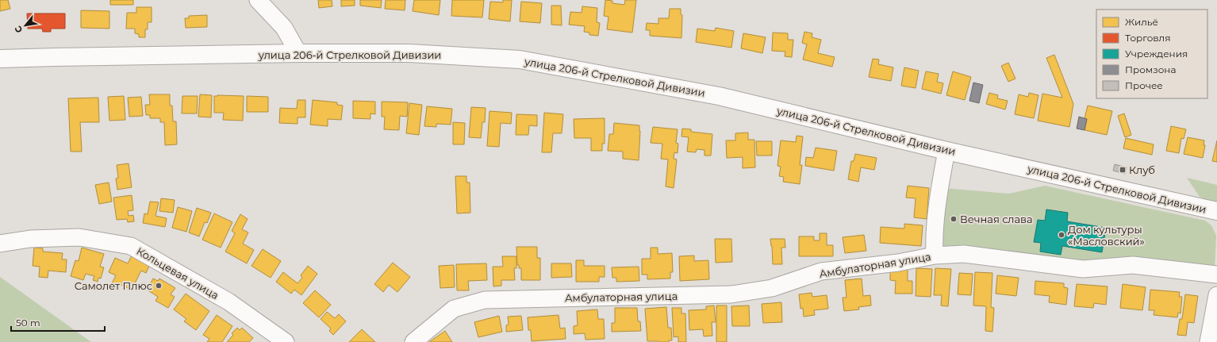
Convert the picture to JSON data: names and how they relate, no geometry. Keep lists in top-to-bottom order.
{
  "streets": {
    "main road": ["улица 206-й Стрелковой Дивизии"],
    "street": ["Амбулаторная улица", "Кольцевая улица"]
  },
  "places": {
    "transit": ["Клуб"],
    "other": ["Вечная слава", "Дом культуры «Масловский»", "Самолет Плюс"]
  },
  "legend": [
    "Жильё",
    "Торговля",
    "Учреждения",
    "Промзона",
    "Прочее"
  ],
  "scale_bar": "50 m",
  "north": "bottom left"
}
